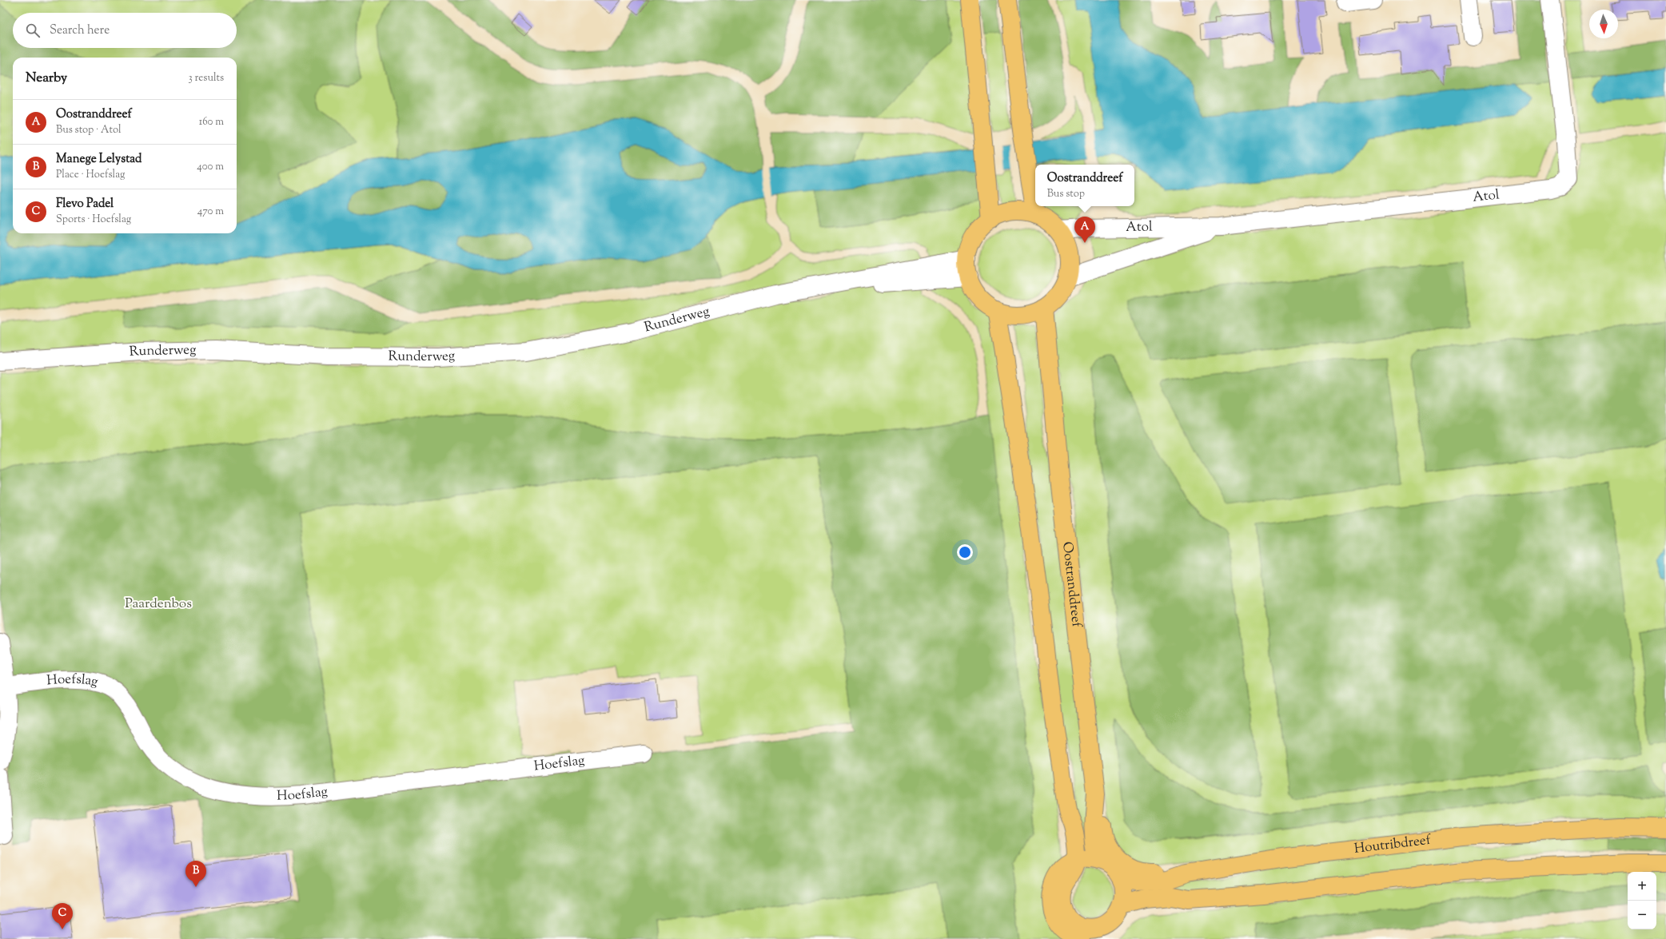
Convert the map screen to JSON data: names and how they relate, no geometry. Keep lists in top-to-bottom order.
{
  "streets": {
    "main road": ["Oostranddreef", "Houtribdreef"],
    "street": ["Atol", "Runderweg", "Hoefslag"]
  },
  "crossings": [
    ["Atol", "Runderweg"],
    ["Atol", "Oostranddreef"],
    ["Runderweg", "Oostranddreef"],
    ["Oostranddreef", "Houtribdreef"]
  ],
  "parks": ["Paardenbos"],
  "north": "bottom",
  "page": {
    "search": "Search here",
    "heading": ["Nearby", "3 results"],
    "list": [
      {
        "mark": "A",
        "name": "Oostranddreef",
        "note": "Bus stop · Atol",
        "value": "160 m"
      },
      {
        "mark": "B",
        "name": "Manege Lelystad",
        "note": "Place · Hoefslag",
        "value": "400 m"
      },
      {
        "mark": "C",
        "name": "Flevo Padel",
        "note": "Sports · Hoefslag",
        "value": "470 m"
      }
    ],
    "popup": ["Oostranddreef", "Bus stop"],
    "pins": ["A", "B", "C"],
    "map_buttons": ["+", "−"]
  }
}
